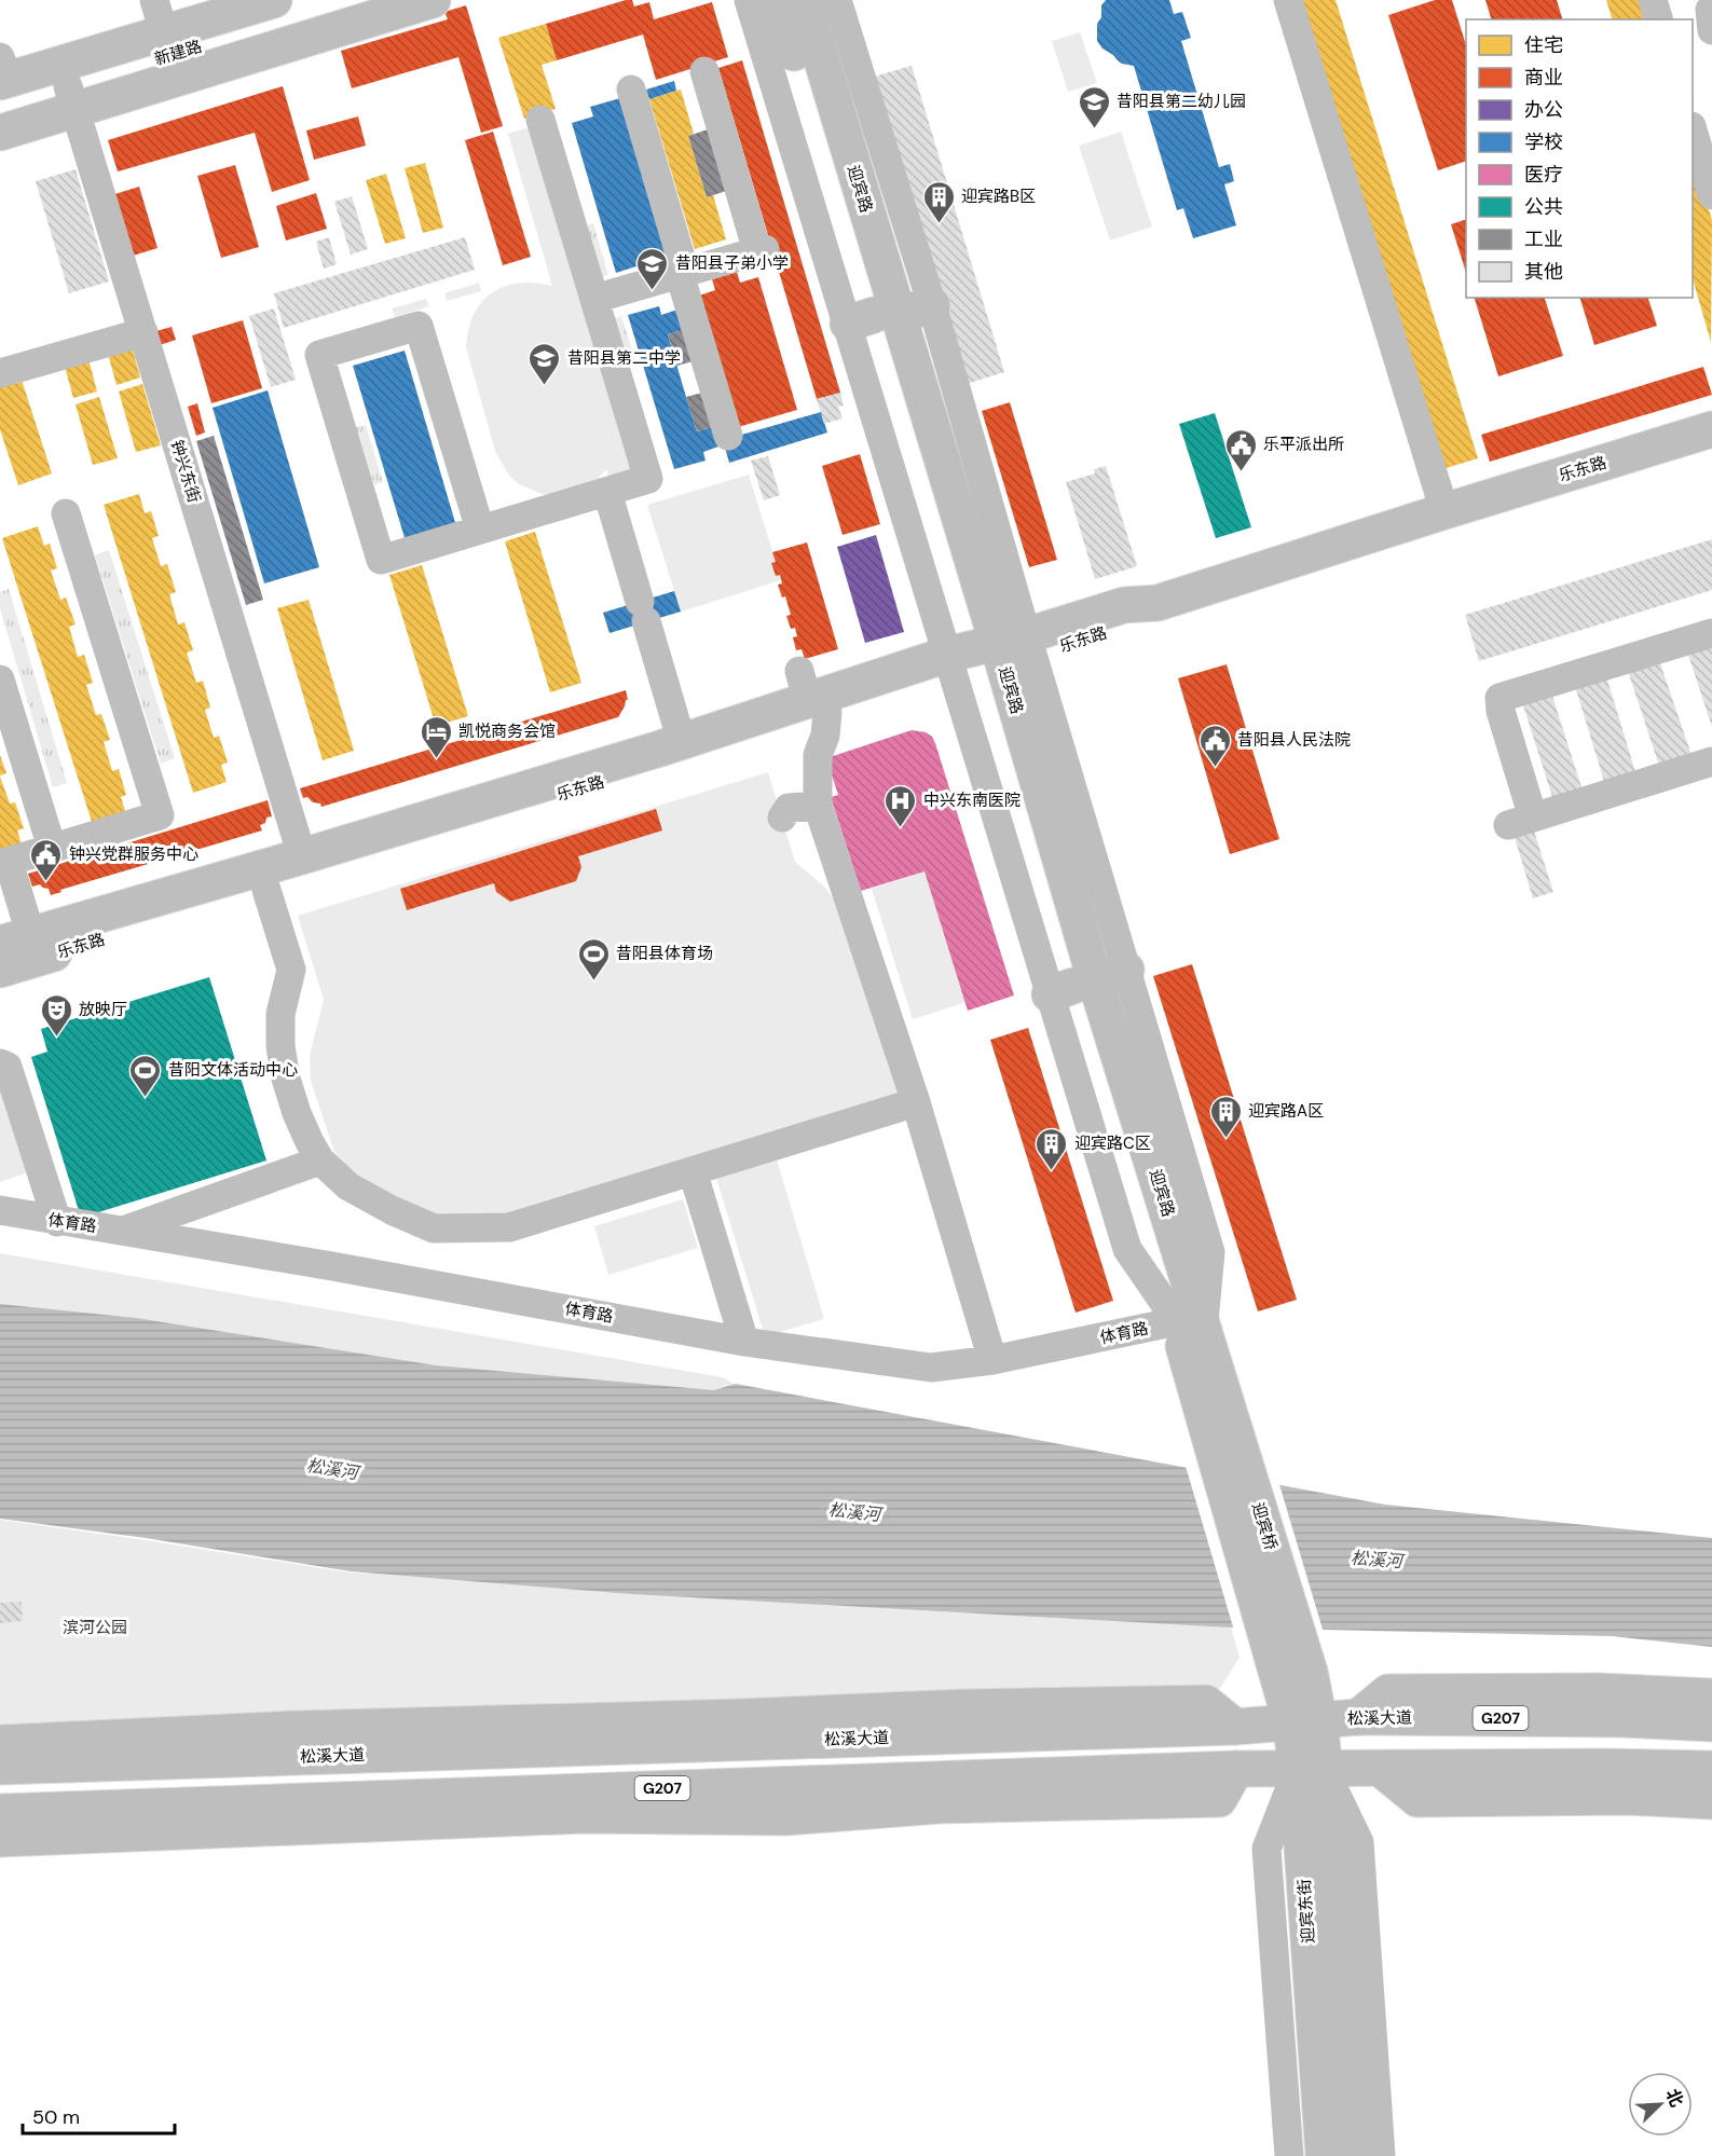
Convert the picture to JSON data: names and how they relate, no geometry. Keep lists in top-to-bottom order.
{
  "streets": {
    "main road": [
      "新建路",
      "迎宾路",
      "乐东路",
      "迎宾桥",
      "松溪大道",
      "G207",
      "迎宾东街"
    ],
    "street": ["钟兴东街", "体育路"]
  },
  "crossings": [
    ["新建路", "钟兴东街"],
    ["迎宾路", "乐东路"],
    ["迎宾路", "体育路"],
    ["迎宾路", "迎宾桥"],
    ["乐东路", "钟兴东街"],
    ["迎宾桥", "迎宾东街"],
    ["松溪大道", "迎宾东街"],
    ["G207", "迎宾东街"]
  ],
  "water": ["松溪河"],
  "parks": ["滨河公园"],
  "places": {
    "school or university": ["昔阳县第二幼儿园", "昔阳县子弟小学", "昔阳县第二中学"],
    "building": ["迎宾路B区", "迎宾路A区", "迎宾路C区"],
    "public building": ["乐平派出所", "昔阳县人民法院", "钟兴党群服务中心"],
    "hotel": ["凯悦商务会馆"],
    "hospital": ["中兴东南医院"],
    "sports": ["昔阳县体育场", "昔阳文体活动中心"],
    "theatre": ["放映厅"]
  },
  "legend": [
    "住宅",
    "商业",
    "办公",
    "学校",
    "医疗",
    "公共",
    "工业",
    "其他"
  ],
  "scale_bar": "50 m",
  "north": "top right"
}
